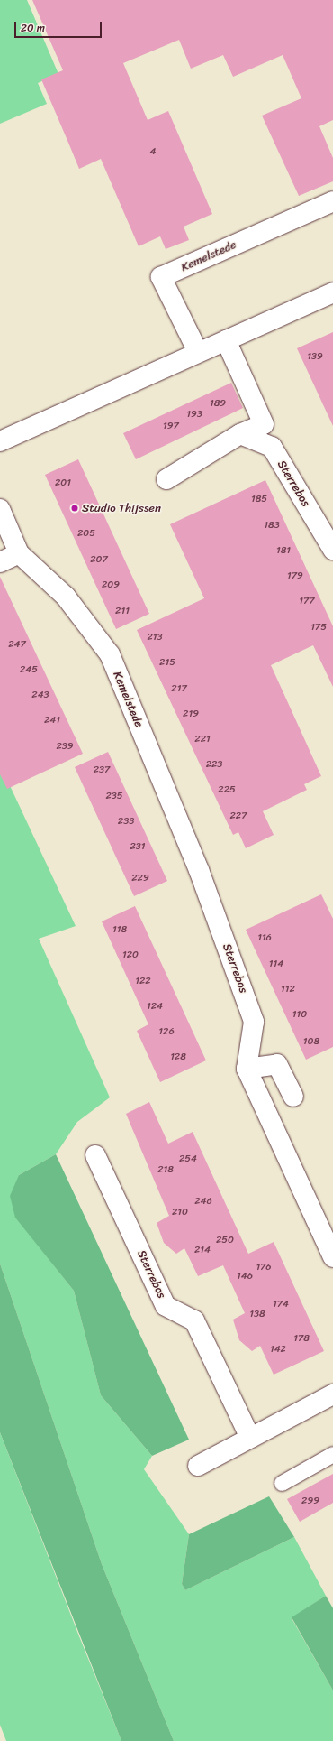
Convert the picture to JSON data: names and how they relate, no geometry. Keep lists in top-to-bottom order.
{
  "streets": {
    "street": ["Kemelstede", "Sterrebos"]
  },
  "crossings": [
    ["Kemelstede", "Sterrebos"]
  ],
  "places": ["Studio Thijssen"],
  "house_numbers": [
    "4",
    "139",
    "189",
    "193",
    "197",
    "201",
    "185",
    "183",
    "205",
    "181",
    "207",
    "179",
    "209",
    "177",
    "211",
    "175",
    "213",
    "247",
    "215",
    "245",
    "217",
    "243",
    "219",
    "241",
    "221",
    "239",
    "223",
    "237",
    "225",
    "235",
    "227",
    "233",
    "231",
    "229",
    "118",
    "116",
    "120",
    "114",
    "122",
    "112",
    "124",
    "110",
    "126",
    "108",
    "128",
    "254",
    "218",
    "246",
    "210",
    "250",
    "214",
    "176",
    "146",
    "174",
    "138",
    "178",
    "142",
    "299"
  ],
  "scale_bar": "20 m"
}
